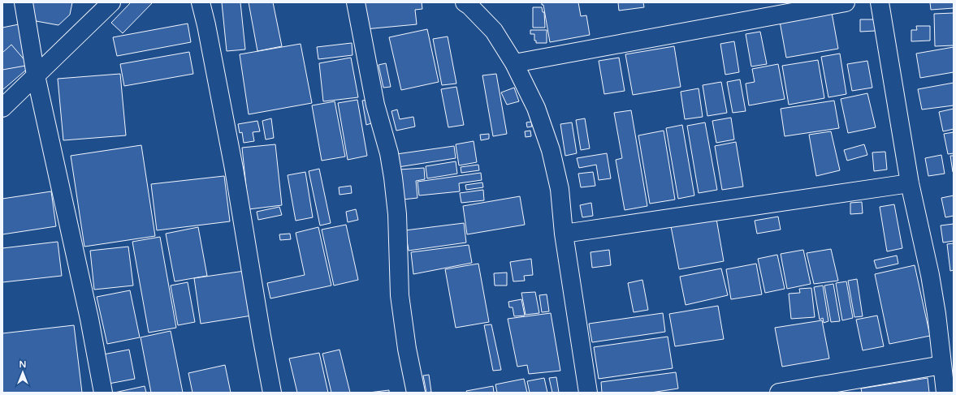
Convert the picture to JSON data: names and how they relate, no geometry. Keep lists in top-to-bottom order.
{
  "north": "top"
}
